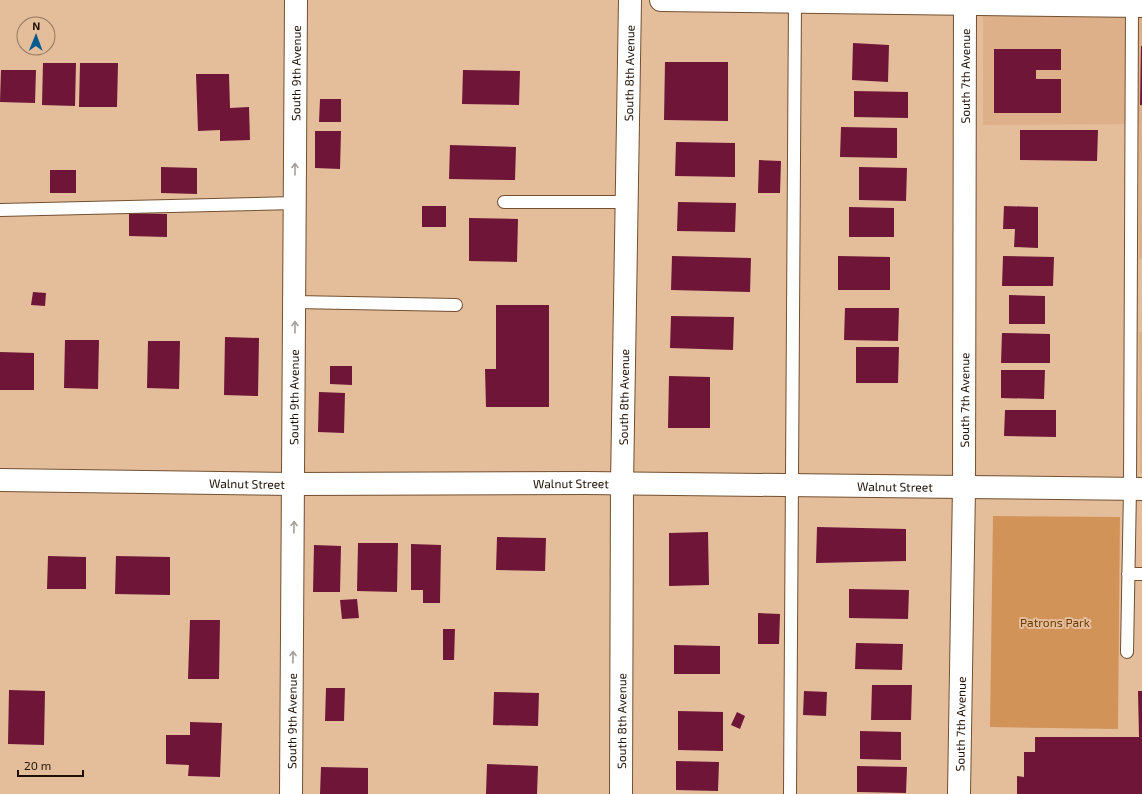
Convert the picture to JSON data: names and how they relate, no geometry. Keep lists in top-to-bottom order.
{
  "streets": {
    "street": [
      "South 9th Avenue",
      "South 8th Avenue",
      "South 7th Avenue",
      "Walnut Street"
    ]
  },
  "crossings": [
    ["South 9th Avenue", "Walnut Street"],
    ["South 8th Avenue", "Walnut Street"],
    ["South 7th Avenue", "Walnut Street"]
  ],
  "one_way": ["South 9th Avenue"],
  "parks": ["Patrons Park"],
  "scale_bar": "20 m",
  "north": "top"
}
